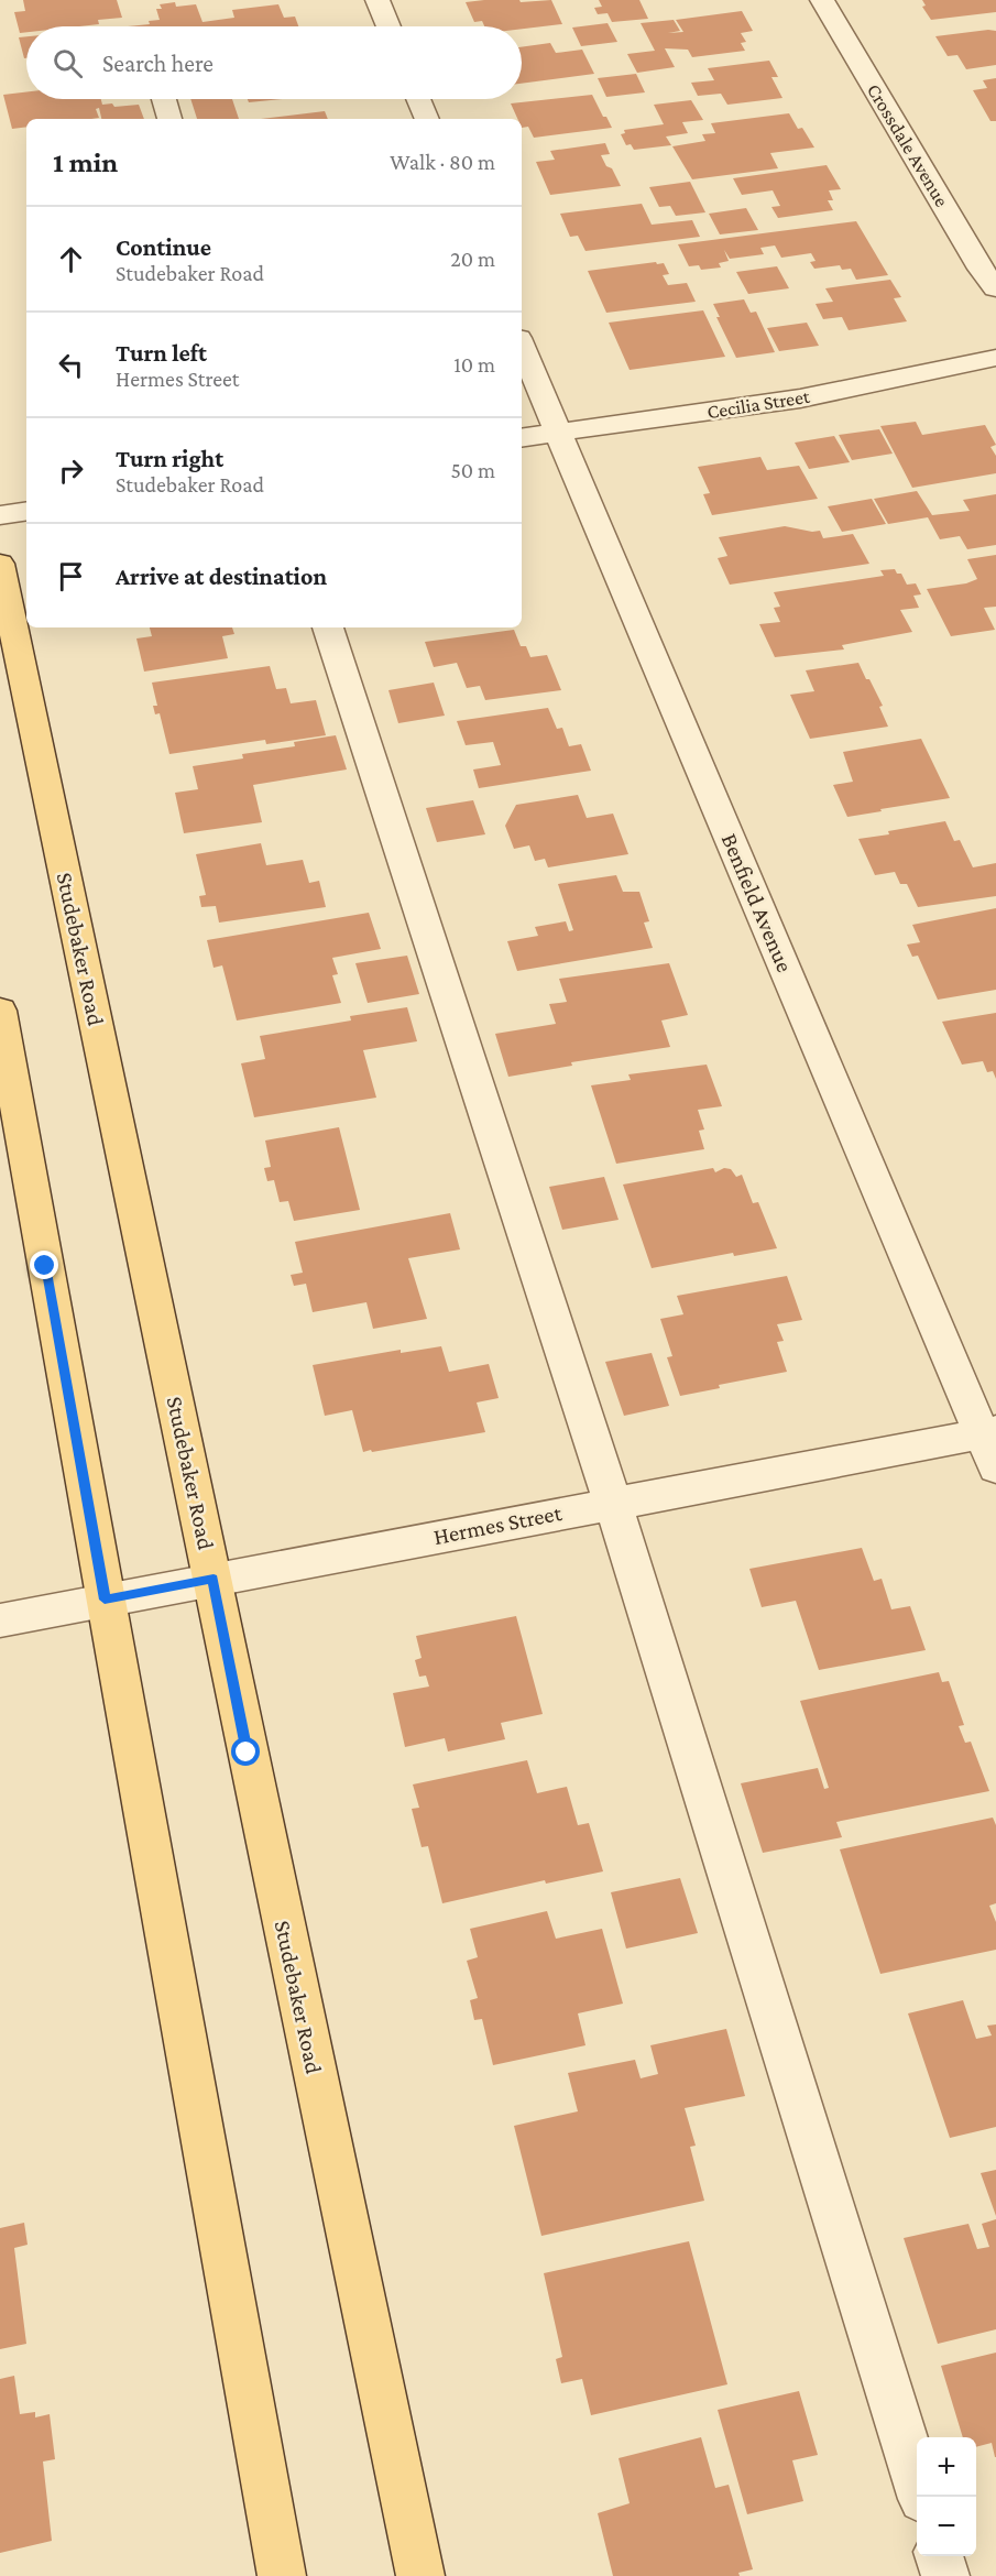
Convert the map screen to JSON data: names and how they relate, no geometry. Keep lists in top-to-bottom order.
{
  "streets": {
    "main road": ["Studebaker Road"],
    "street": [
      "Crossdale Avenue",
      "Cecilia Street",
      "Benfield Avenue",
      "Hermes Street"
    ]
  },
  "crossings": [
    ["Cecilia Street", "Benfield Avenue"],
    ["Benfield Avenue", "Hermes Street"],
    ["Studebaker Road", "Hermes Street"]
  ],
  "page": {
    "search": "Search here",
    "heading": ["1 min", "Walk · 80 m"],
    "list": [
      ["Continue", "Studebaker Road", "20 m"],
      ["Turn left", "Hermes Street", "10 m"],
      ["Turn right", "Studebaker Road", "50 m"],
      "Arrive at destination"
    ],
    "map_buttons": ["+", "−"]
  }
}
